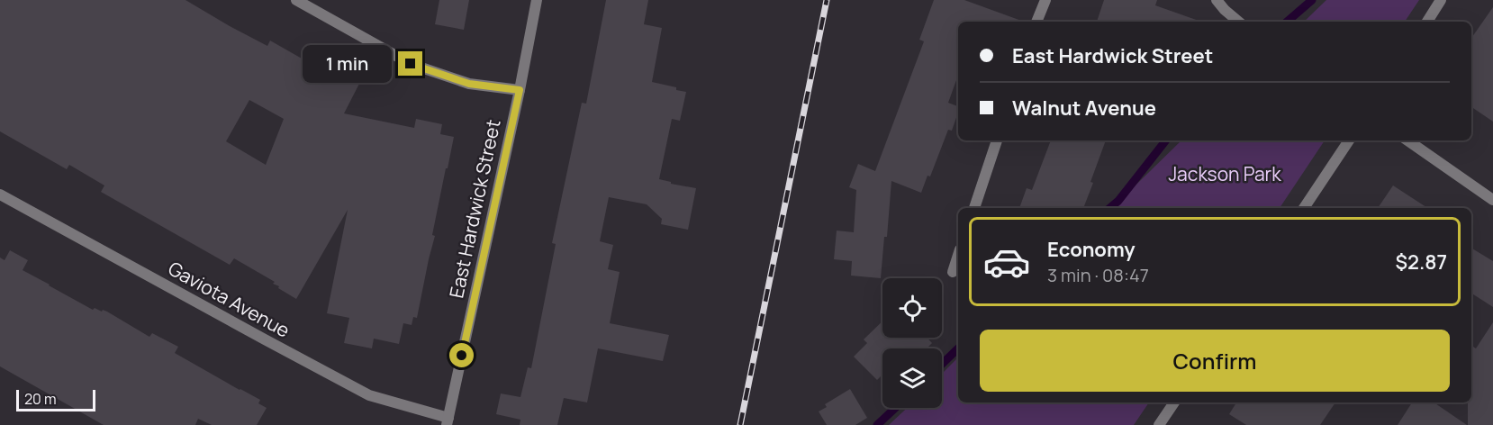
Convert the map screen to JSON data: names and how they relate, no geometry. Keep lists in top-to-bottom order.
{
  "streets": {
    "street": ["East Hardwick Street", "Gaviota Avenue"]
  },
  "crossings": [
    ["East Hardwick Street", "Gaviota Avenue"]
  ],
  "parks": ["Jackson Park"],
  "scale_bar": "20 m",
  "page": {
    "banner": ["East Hardwick Street", "Walnut Avenue"],
    "bubble": "1 min",
    "list": [
      {
        "name": "Economy",
        "note": "3 min · 08:47",
        "value": "$2.87"
      }
    ],
    "buttons": "Confirm",
    "scale": "20 m"
  }
}
